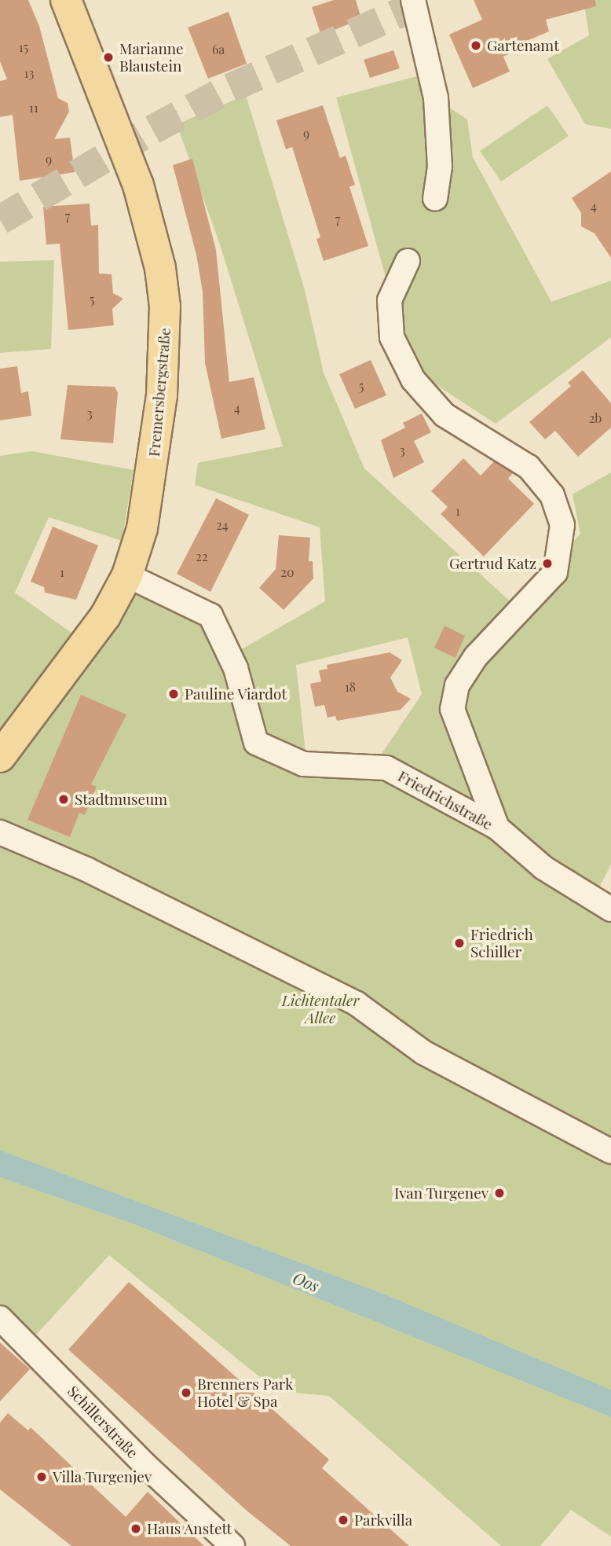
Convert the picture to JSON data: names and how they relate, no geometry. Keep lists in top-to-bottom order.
{
  "streets": {
    "main road": ["Fremersbergstraße"],
    "street": ["Friedrichstraße", "Schillerstraße"]
  },
  "crossings": [
    ["Fremersbergstraße", "Friedrichstraße"]
  ],
  "water": ["Oos"],
  "parks": ["Lichtentaler Allee"],
  "places": [
    "Gartenamt",
    "Marianne Blaustein",
    "Gertrud Katz",
    "Pauline Viardot",
    "Stadtmuseum",
    "Friedrich Schiller",
    "Ivan Turgenev",
    "Brenners Park Hotel & Spa",
    "Villa Turgenjev",
    "Parkvilla",
    "Haus Anstett"
  ],
  "house_numbers": [
    "15",
    "6a",
    "13",
    "11",
    "9",
    "9",
    "4",
    "7",
    "7",
    "5",
    "5",
    "4",
    "3",
    "2b",
    "3",
    "1",
    "24",
    "22",
    "1",
    "20",
    "18"
  ]
}
